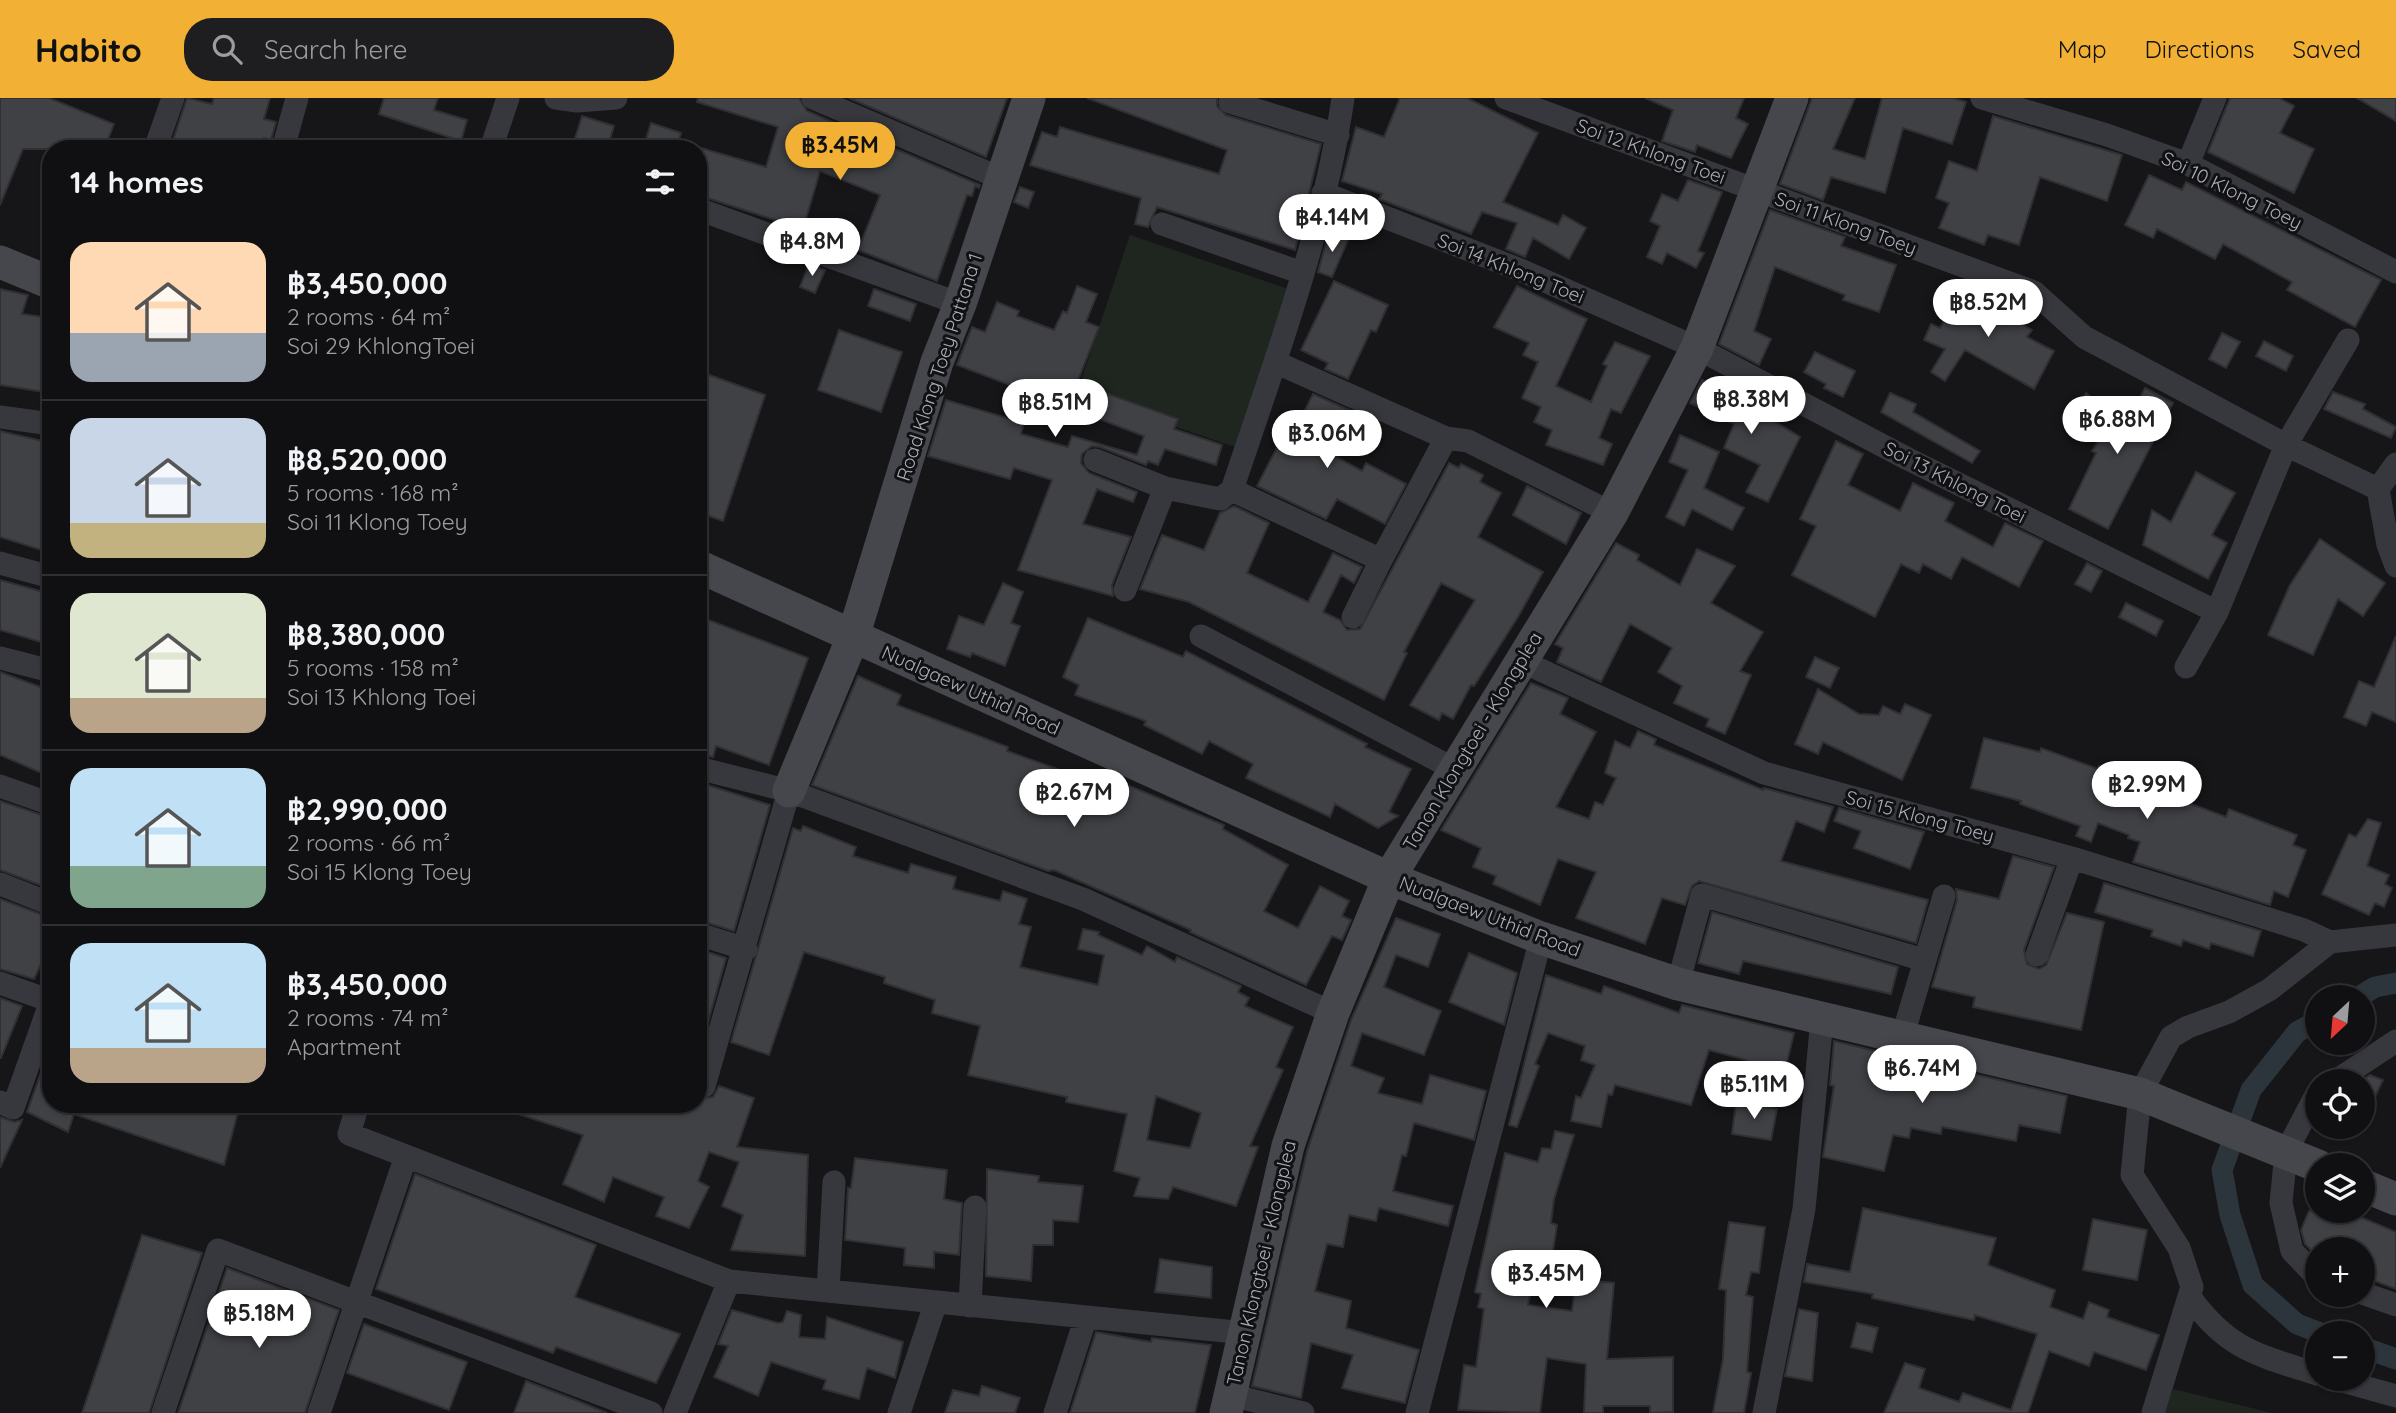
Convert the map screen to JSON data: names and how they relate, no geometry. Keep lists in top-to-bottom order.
{
  "streets": {
    "street": [
      "Soi 12 Khlong Toei",
      "Soi 10 Klong Toey",
      "Soi 11 Klong Toey",
      "Soi 14 Khlong Toei",
      "Road Klong Toey Pattana 1",
      "Soi 13 Khlong Toei",
      "Nualgaew Uthid Road",
      "Tanon Klongtoei - Klongplea",
      "Soi 15 Klong Toey"
    ]
  },
  "crossings": [
    ["Soi 12 Khlong Toei", "Soi 11 Klong Toey"],
    ["Soi 12 Khlong Toei", "Tanon Klongtoei - Klongplea"],
    ["Soi 11 Klong Toey", "Tanon Klongtoei - Klongplea"],
    ["Soi 14 Khlong Toei", "Soi 13 Khlong Toei"],
    ["Soi 14 Khlong Toei", "Tanon Klongtoei - Klongplea"],
    ["Road Klong Toey Pattana 1", "Nualgaew Uthid Road"],
    ["Soi 13 Khlong Toei", "Tanon Klongtoei - Klongplea"],
    ["Nualgaew Uthid Road", "Tanon Klongtoei - Klongplea"],
    ["Tanon Klongtoei - Klongplea", "Soi 15 Klong Toey"]
  ],
  "north": "bottom left",
  "page": {
    "header": "Habito",
    "search": "Search here",
    "nav": ["Map", "Directions", "Saved"],
    "price": [
      "฿3.45M",
      "฿4.14M",
      "฿4.8M",
      "฿8.52M",
      "฿8.38M",
      "฿8.51M",
      "฿6.88M",
      "฿3.06M",
      "฿2.99M",
      "฿2.67M",
      "฿6.74M",
      "฿5.11M",
      "฿3.45M",
      "฿5.18M"
    ],
    "heading": "14 homes",
    "list": [
      {
        "name": "฿3,450,000",
        "note": "2 rooms · 64 m² · Soi 29 KhlongToei"
      },
      {
        "name": "฿8,520,000",
        "note": "5 rooms · 168 m² · Soi 11 Klong Toey"
      },
      {
        "name": "฿8,380,000",
        "note": "5 rooms · 158 m² · Soi 13 Khlong Toei"
      },
      {
        "name": "฿2,990,000",
        "note": "2 rooms · 66 m² · Soi 15 Klong Toey"
      },
      {
        "name": "฿3,450,000",
        "note": "2 rooms · 74 m² · Apartment"
      }
    ],
    "map_buttons": ["+", "−"]
  }
}
